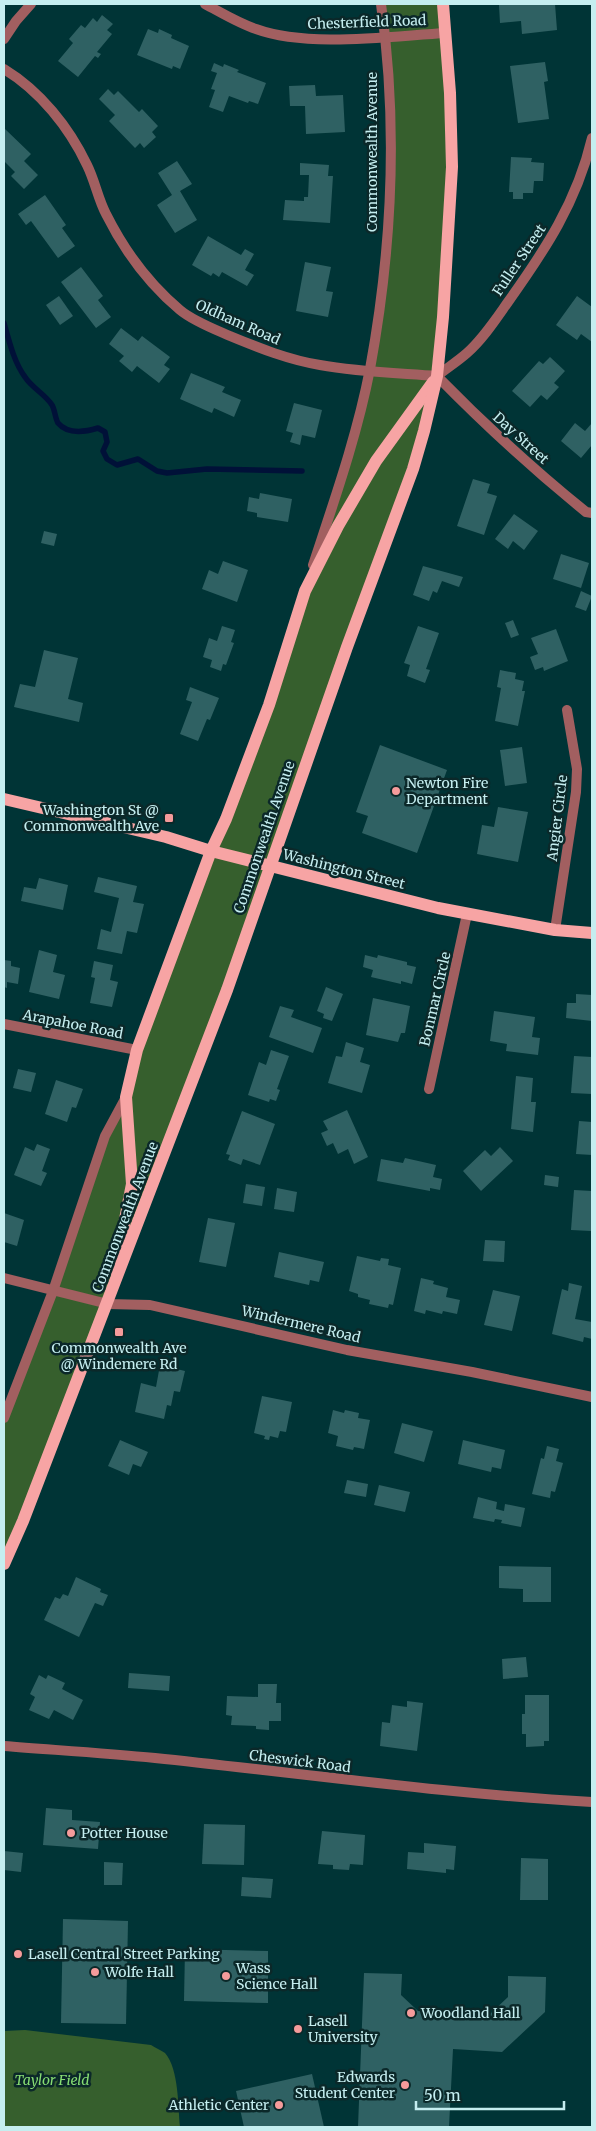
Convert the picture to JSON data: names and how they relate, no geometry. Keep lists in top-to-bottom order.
{
  "streets": {
    "main road": ["Commonwealth Avenue", "Washington Street"],
    "street": [
      "Chesterfield Road",
      "Fuller Street",
      "Oldham Road",
      "Day Street",
      "Angier Circle",
      "Bonmar Circle",
      "Arapahoe Road",
      "Windermere Road",
      "Cheswick Road"
    ]
  },
  "crossings": [
    ["Chesterfield Road", "Commonwealth Avenue"],
    ["Commonwealth Avenue", "Fuller Street"],
    ["Commonwealth Avenue", "Oldham Road"],
    ["Commonwealth Avenue", "Day Street"],
    ["Commonwealth Avenue", "Washington Street"],
    ["Commonwealth Avenue", "Arapahoe Road"],
    ["Commonwealth Avenue", "Windermere Road"],
    ["Fuller Street", "Oldham Road"],
    ["Fuller Street", "Day Street"],
    ["Oldham Road", "Day Street"],
    ["Angier Circle", "Washington Street"],
    ["Washington Street", "Bonmar Circle"]
  ],
  "parks": ["Taylor Field"],
  "places": {
    "other": [
      "Newton Fire Department",
      "Potter House",
      "Lasell Central Street Parking",
      "Wolfe Hall",
      "Wass Science Hall",
      "Woodland Hall",
      "Lasell University",
      "Edwards Student Center",
      "Athletic Center"
    ],
    "transit": ["Washington St @ Commonwealth Ave", "Commonwealth Ave @ Windemere Rd"]
  },
  "scale_bar": "50 m"
}
